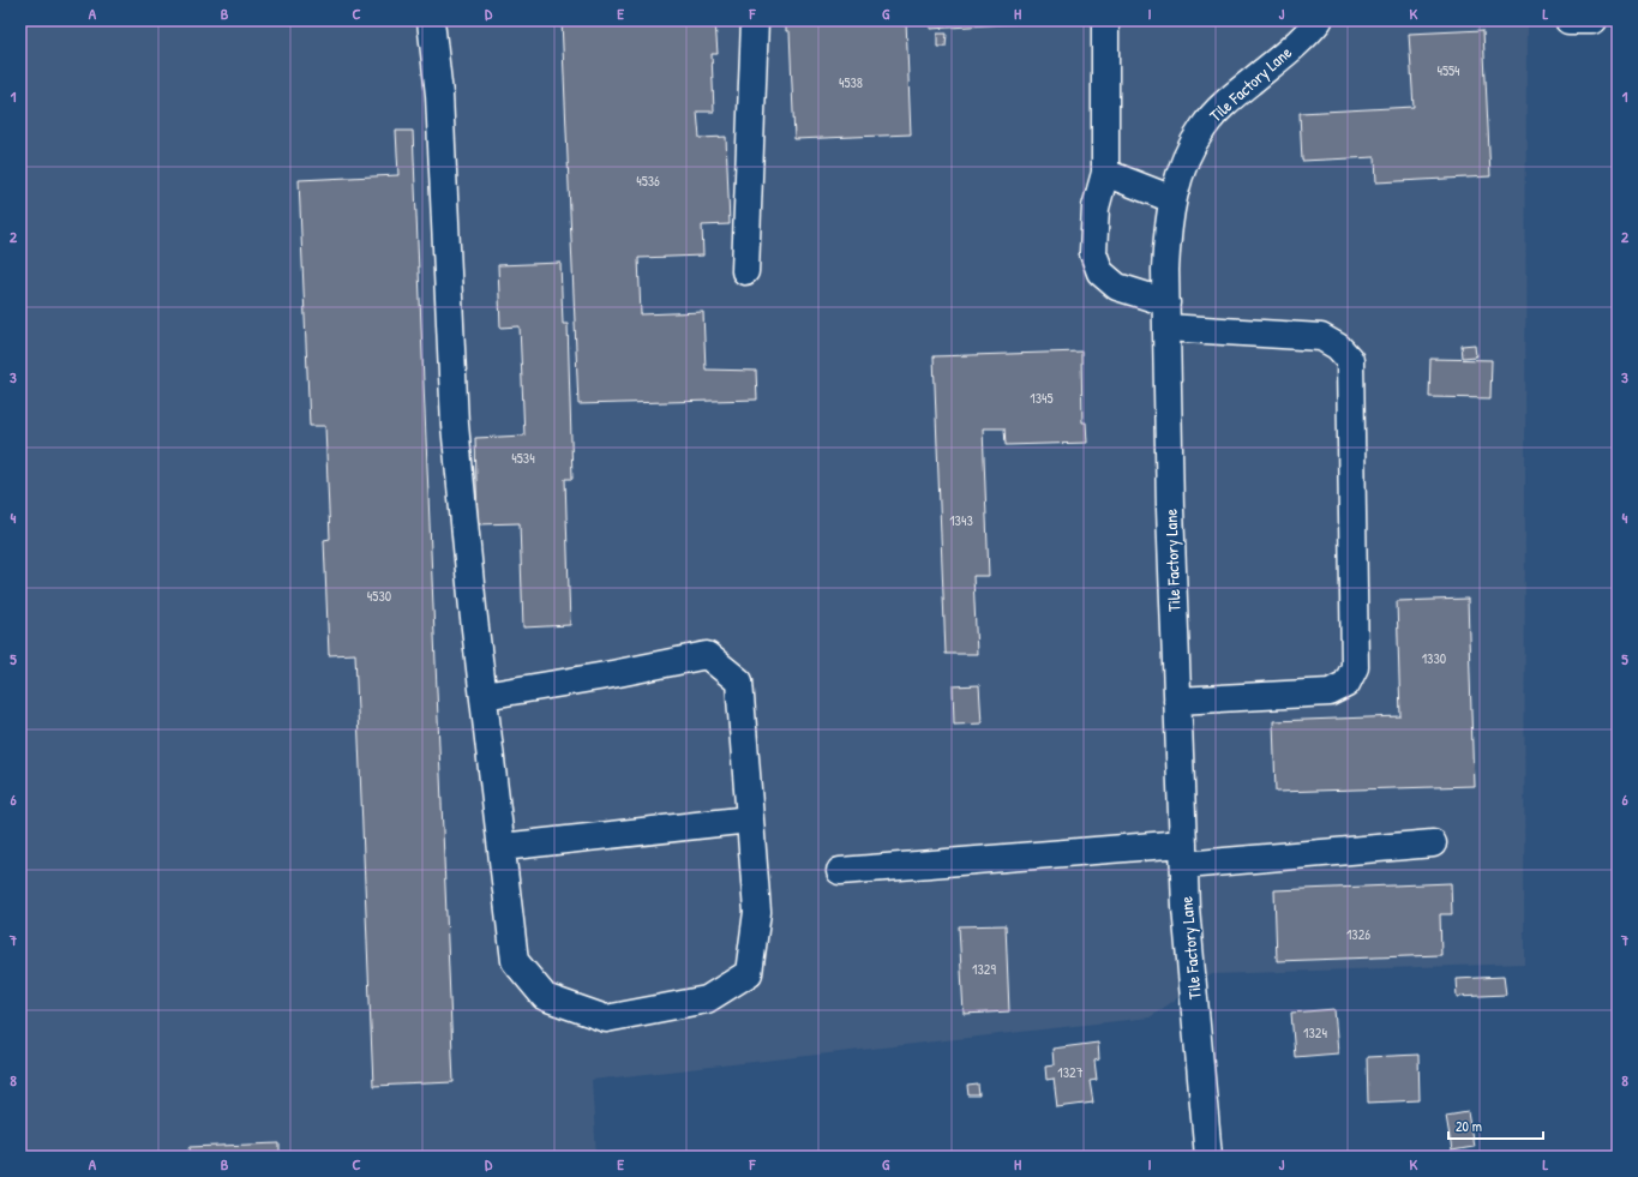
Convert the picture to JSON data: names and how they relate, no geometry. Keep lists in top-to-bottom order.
{
  "streets": {
    "street": ["Tile Factory Lane"]
  },
  "house_numbers": [
    "4554",
    "4538",
    "4536",
    "1345",
    "4534",
    "1343",
    "4530",
    "1330",
    "1326",
    "1329",
    "1324",
    "1327"
  ],
  "scale_bar": "20 m",
  "grid": {
    "columns": [
      "A",
      "B",
      "C",
      "D",
      "E",
      "F",
      "G",
      "H",
      "I",
      "J",
      "K",
      "L"
    ],
    "rows": [
      "1",
      "2",
      "3",
      "4",
      "5",
      "6",
      "7",
      "8"
    ]
  }
}
